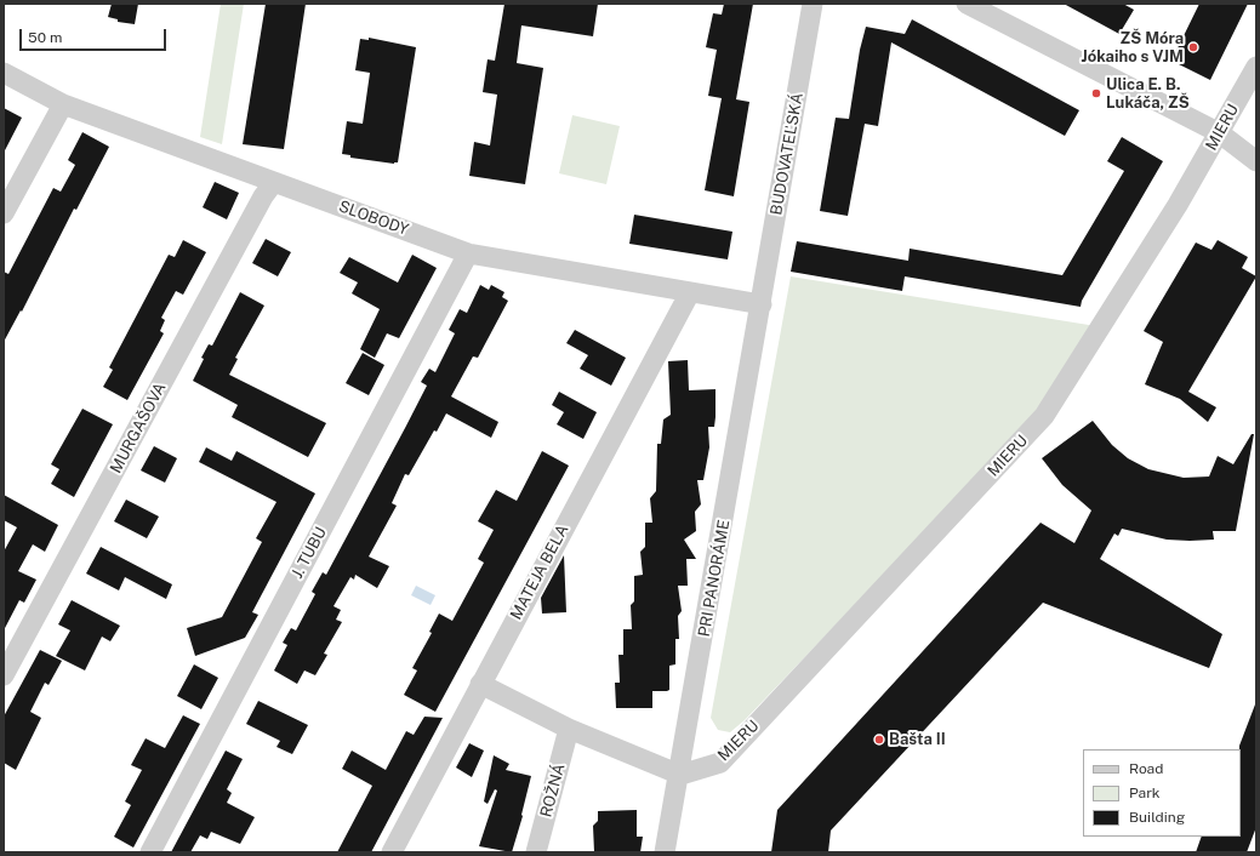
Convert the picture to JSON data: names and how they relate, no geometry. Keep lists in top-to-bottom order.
{
  "streets": {
    "street": [
      "MIERU",
      "BUDOVATEĽSKÁ",
      "SLOBODY",
      "MURGAŠOVA",
      "J. TUBU",
      "MATEJA BELA",
      "PRI PANORÁME",
      "ROŽNÁ"
    ]
  },
  "crossings": [
    ["MIERU", "PRI PANORÁME"],
    ["BUDOVATEĽSKÁ", "SLOBODY"],
    ["BUDOVATEĽSKÁ", "PRI PANORÁME"],
    ["SLOBODY", "MURGAŠOVA"],
    ["SLOBODY", "J. TUBU"],
    ["SLOBODY", "MATEJA BELA"],
    ["SLOBODY", "PRI PANORÁME"]
  ],
  "places": ["ZŠ Móra Jókaiho s VJM", "Ulica E. B. Lukáča, ZŠ", "Bašta II"],
  "legend": ["Road", "Park", "Building"],
  "scale_bar": "50 m"
}
